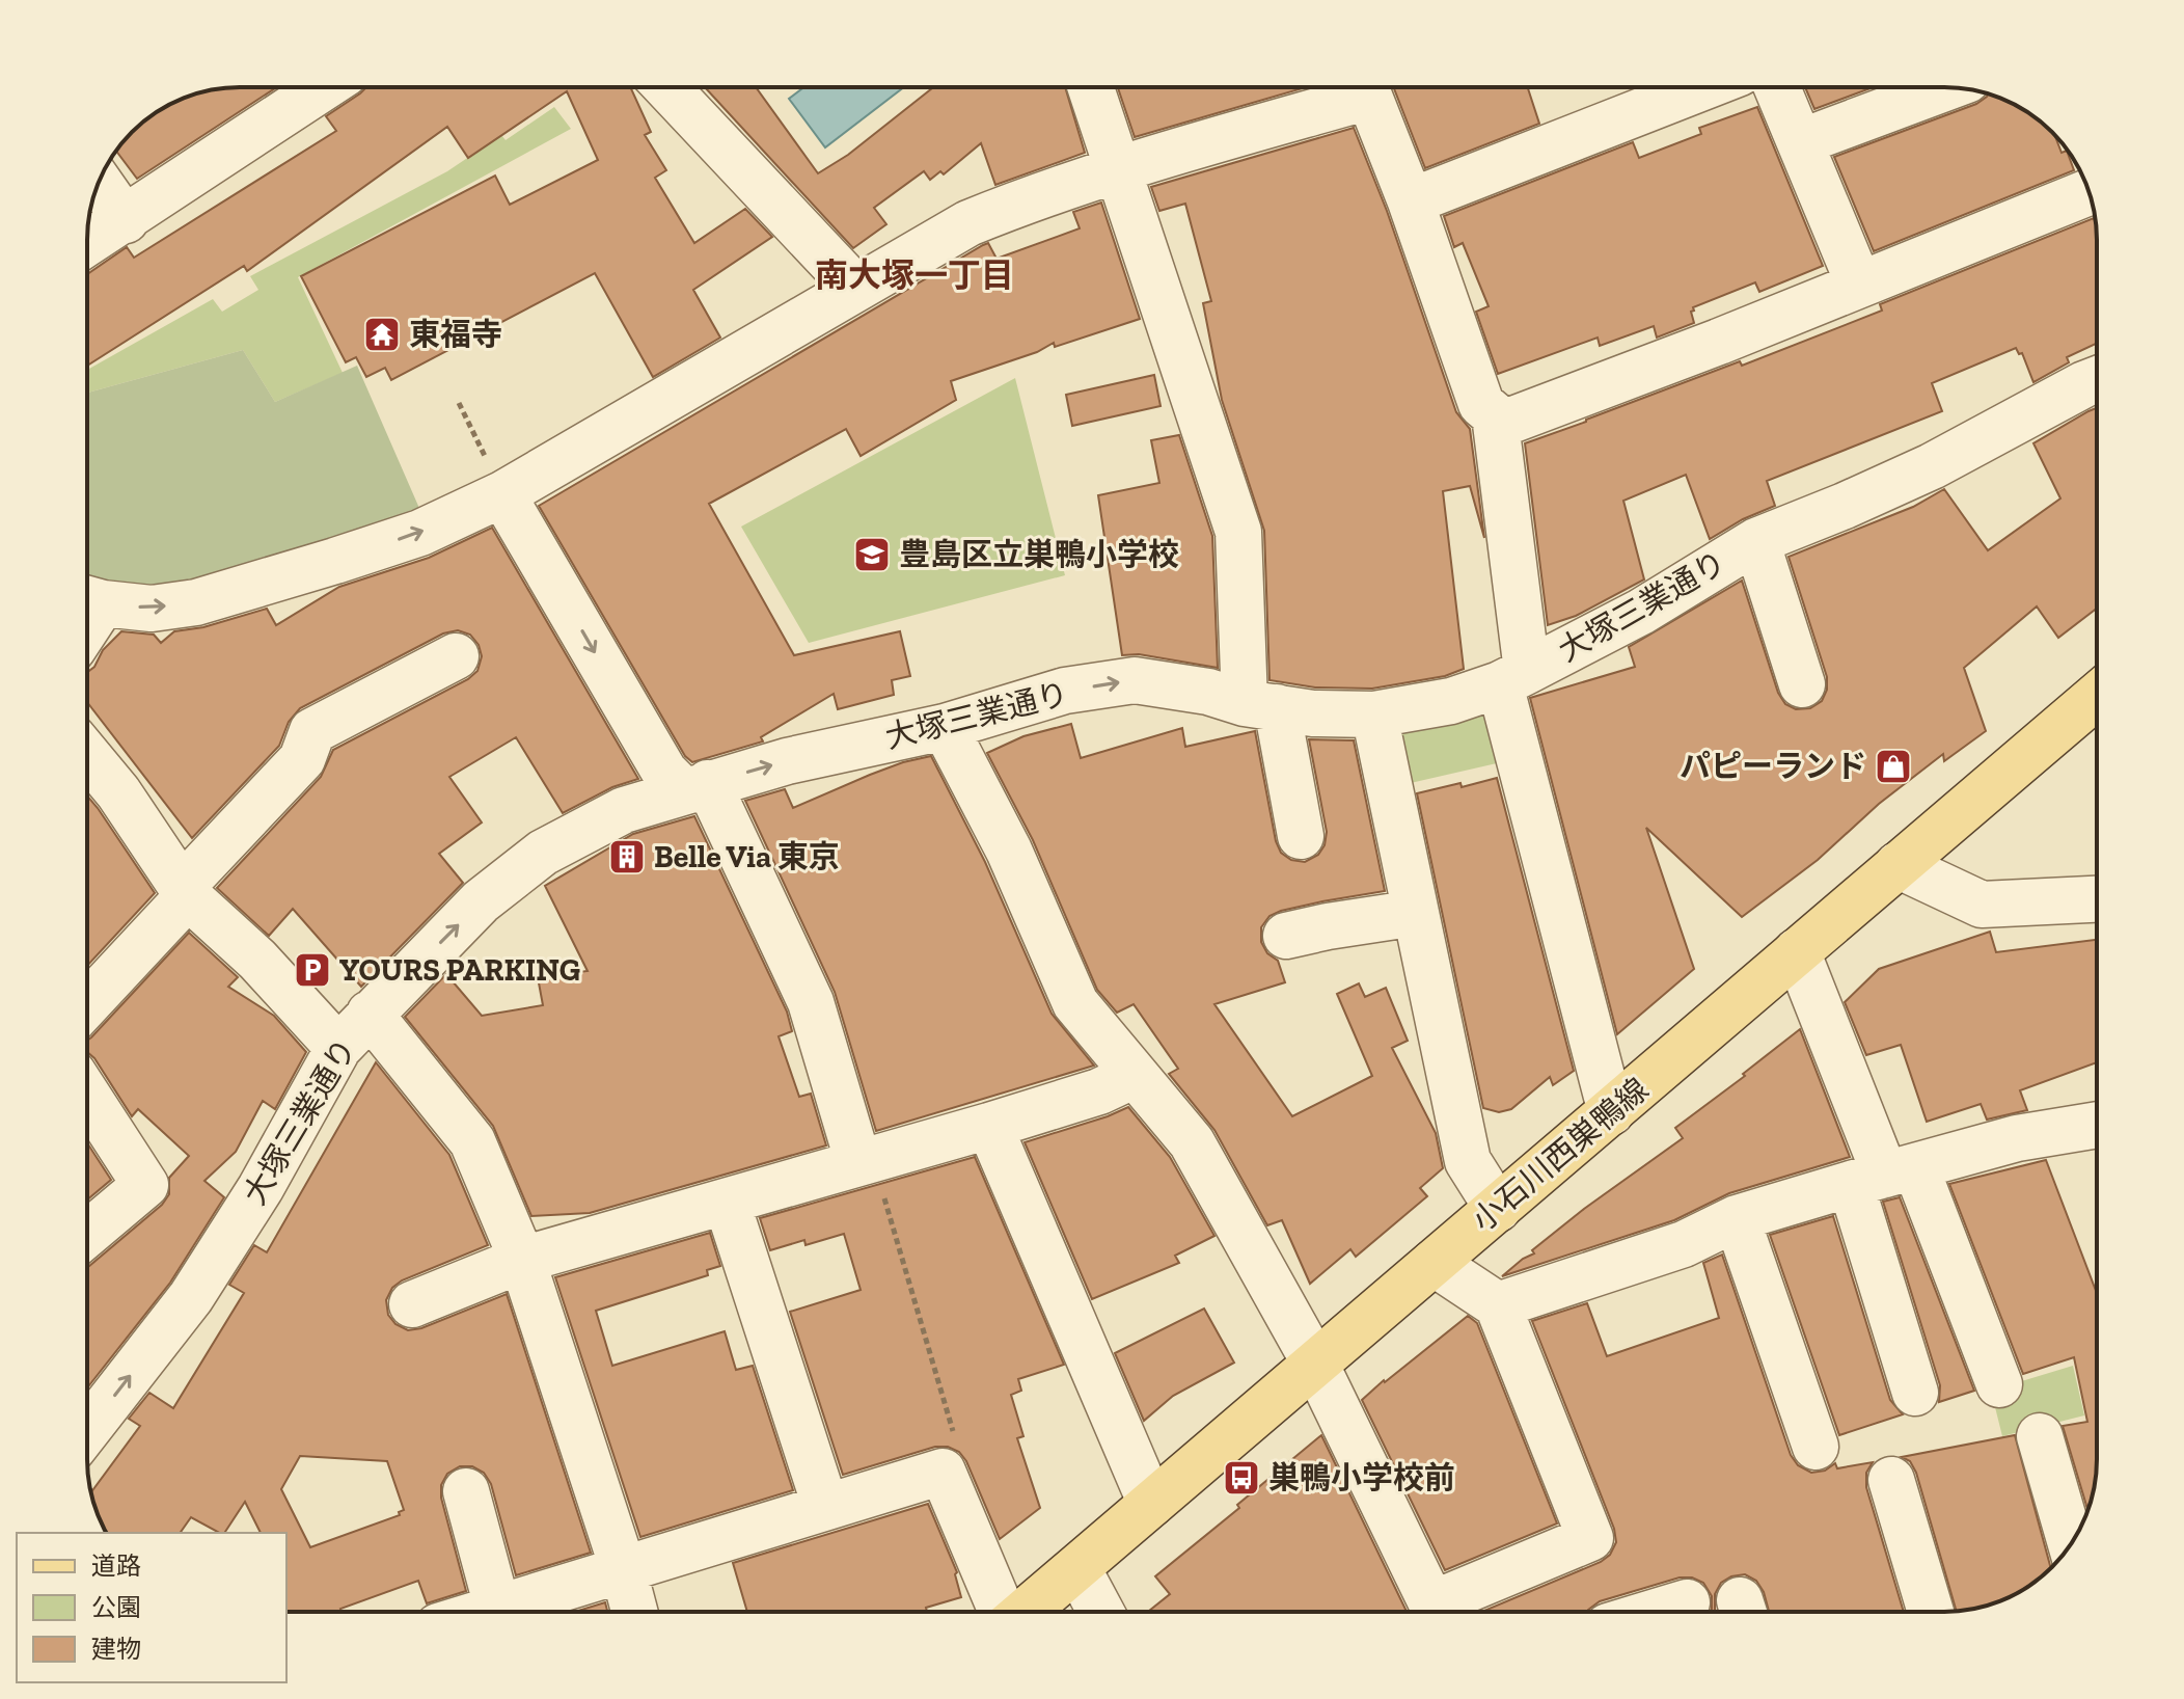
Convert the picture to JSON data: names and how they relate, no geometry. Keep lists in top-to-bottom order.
{
  "streets": {
    "main road": ["小石川西巣鴨線"],
    "street": ["大塚三業通り"]
  },
  "districts": ["南大塚一丁目"],
  "places": {
    "temple": ["東福寺"],
    "school or university": ["豊島区立巣鴨小学校"],
    "shop": ["パピーランド"],
    "building": ["Belle Via 東京"],
    "parking": ["YOURS PARKING"],
    "bus stop": ["巣鴨小学校前"]
  },
  "legend": ["道路", "公園", "建物"]
}
